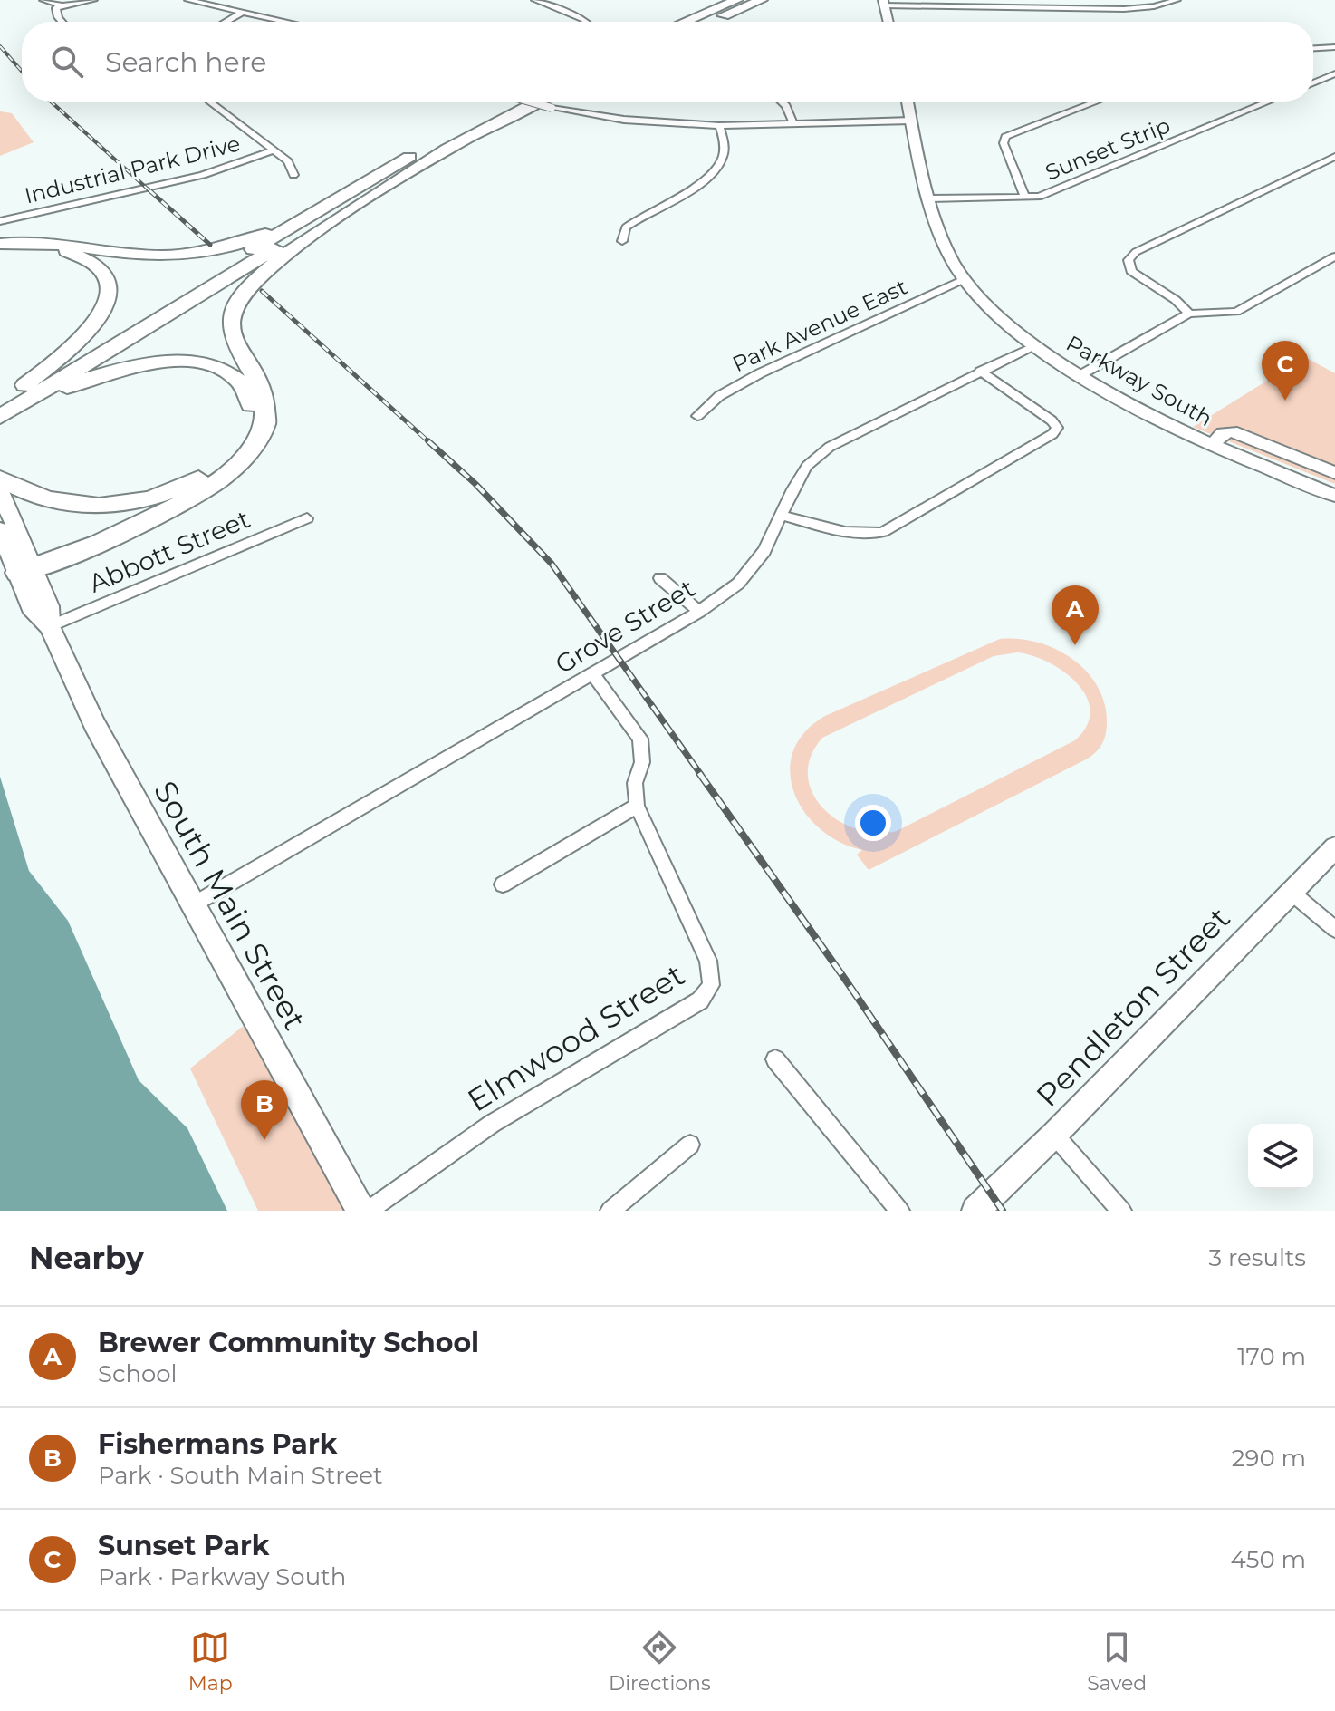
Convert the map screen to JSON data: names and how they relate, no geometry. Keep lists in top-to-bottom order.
{
  "streets": {
    "main road": ["Parkway South", "South Main Street", "Pendleton Street"],
    "street": [
      "Sunset Strip",
      "Industrial Park Drive",
      "Park Avenue East",
      "Abbott Street",
      "Grove Street",
      "Elmwood Street"
    ]
  },
  "crossings": [
    ["Sunset Strip", "Parkway South"],
    ["Park Avenue East", "Parkway South"],
    ["Parkway South", "Grove Street"],
    ["Abbott Street", "South Main Street"],
    ["Grove Street", "South Main Street"],
    ["Grove Street", "Elmwood Street"]
  ],
  "page": {
    "search": "Search here",
    "pins": ["C", "A", "B"],
    "heading": ["Nearby", "3 results"],
    "list": [
      {
        "mark": "A",
        "name": "Brewer Community School",
        "note": "School",
        "value": "170 m"
      },
      {
        "mark": "B",
        "name": "Fishermans Park",
        "note": "Park · South Main Street",
        "value": "290 m"
      },
      {
        "mark": "C",
        "name": "Sunset Park",
        "note": "Park · Parkway South",
        "value": "450 m"
      }
    ],
    "nav": ["Map", "Directions", "Saved"]
  }
}
